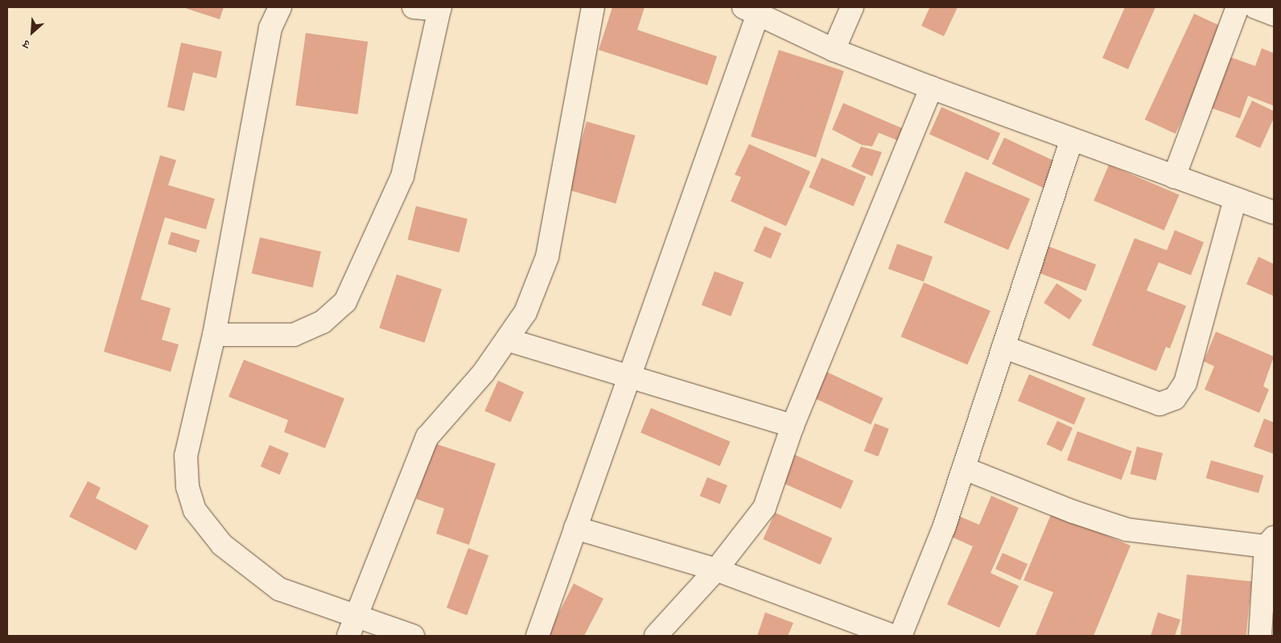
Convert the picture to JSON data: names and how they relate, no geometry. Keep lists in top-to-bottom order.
{
  "north": "bottom left"
}
